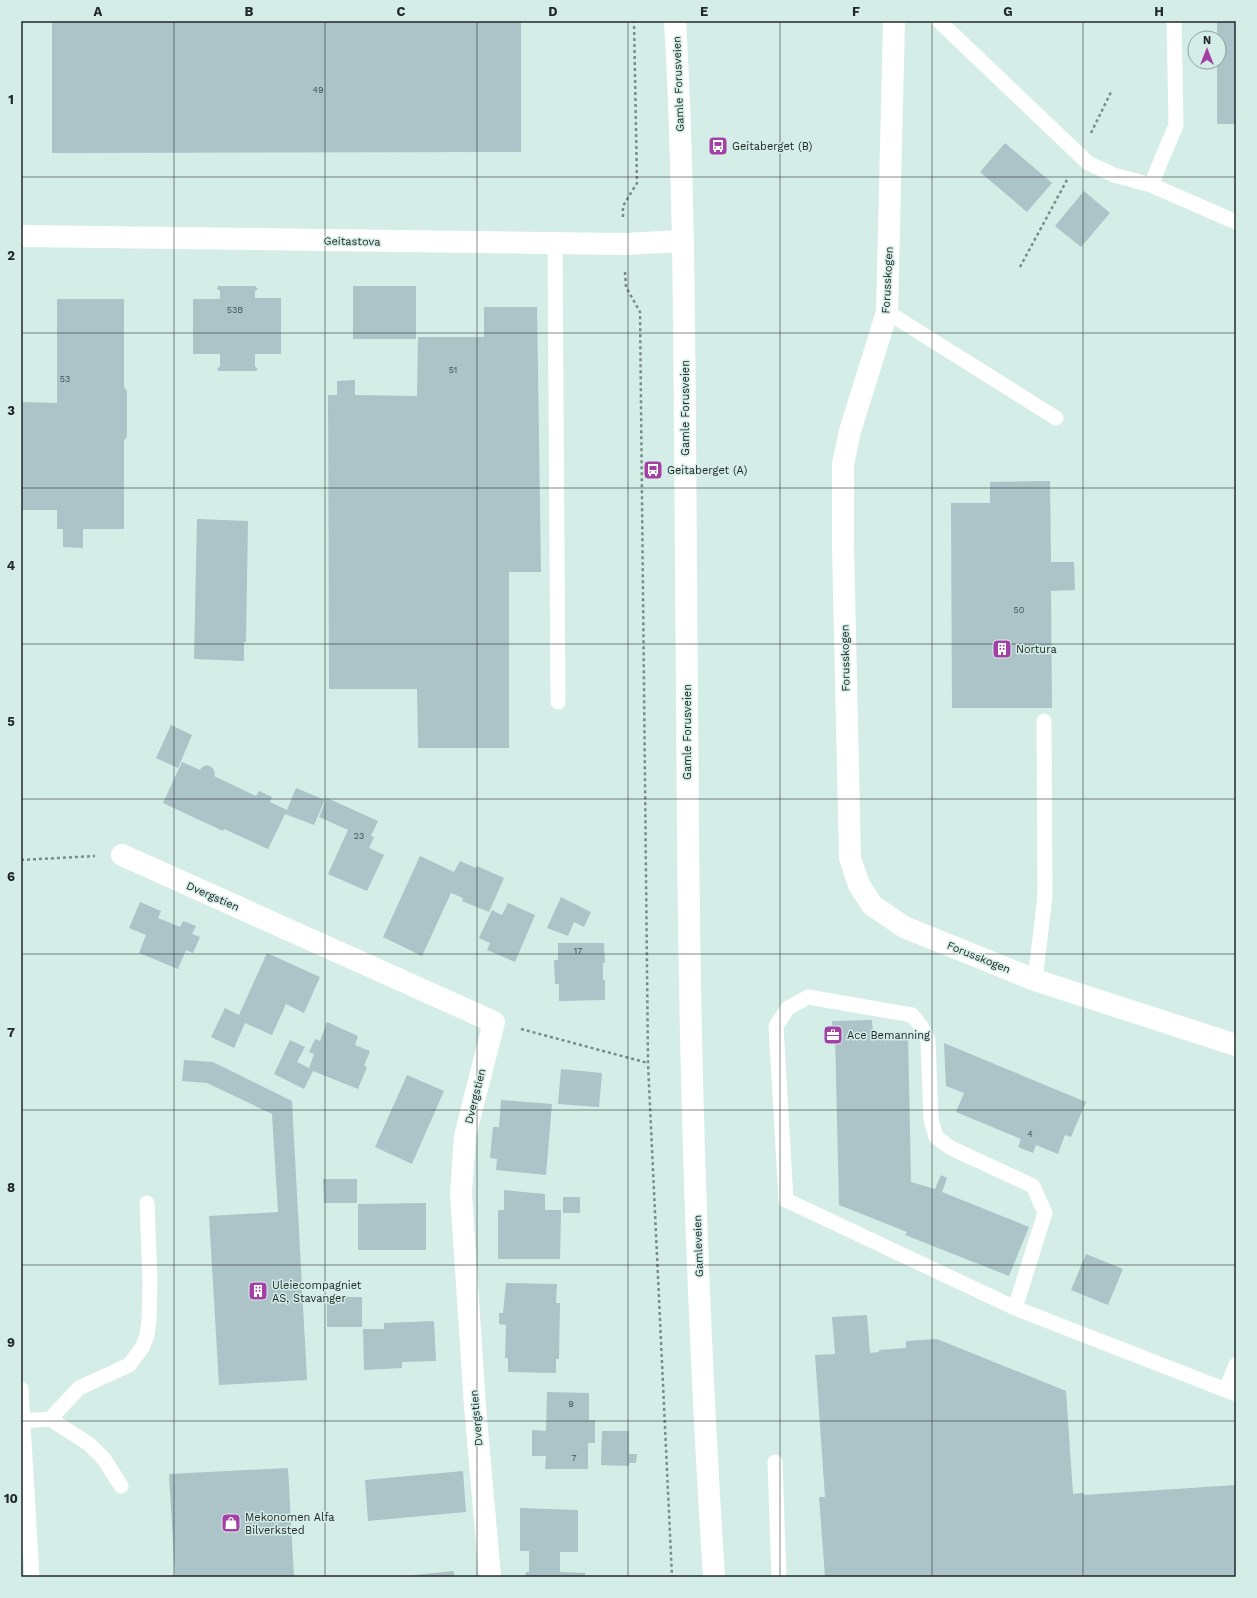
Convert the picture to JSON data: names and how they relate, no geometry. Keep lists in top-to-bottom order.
{
  "streets": {
    "street": [
      "Gamle Forusveien",
      "Geitastova",
      "Forusskogen",
      "Dvergstien",
      "Gamleveien"
    ]
  },
  "crossings": [
    ["Gamle Forusveien", "Geitastova"],
    ["Gamle Forusveien", "Gamleveien"]
  ],
  "places": {
    "bus stop": ["Geitaberget (B)", "Geitaberget (A)"],
    "building": ["Nortura", "Uleiecompagniet AS, Stavanger"],
    "office": ["Ace Bemanning"],
    "shop": ["Mekonomen Alfa Bilverksted"]
  },
  "house_numbers": [
    "49",
    "53B",
    "51",
    "53",
    "50",
    "23",
    "17",
    "4",
    "9",
    "7"
  ],
  "north": "top",
  "grid": {
    "columns": [
      "A",
      "B",
      "C",
      "D",
      "E",
      "F",
      "G",
      "H"
    ],
    "rows": [
      "1",
      "2",
      "3",
      "4",
      "5",
      "6",
      "7",
      "8",
      "9",
      "10"
    ]
  }
}
